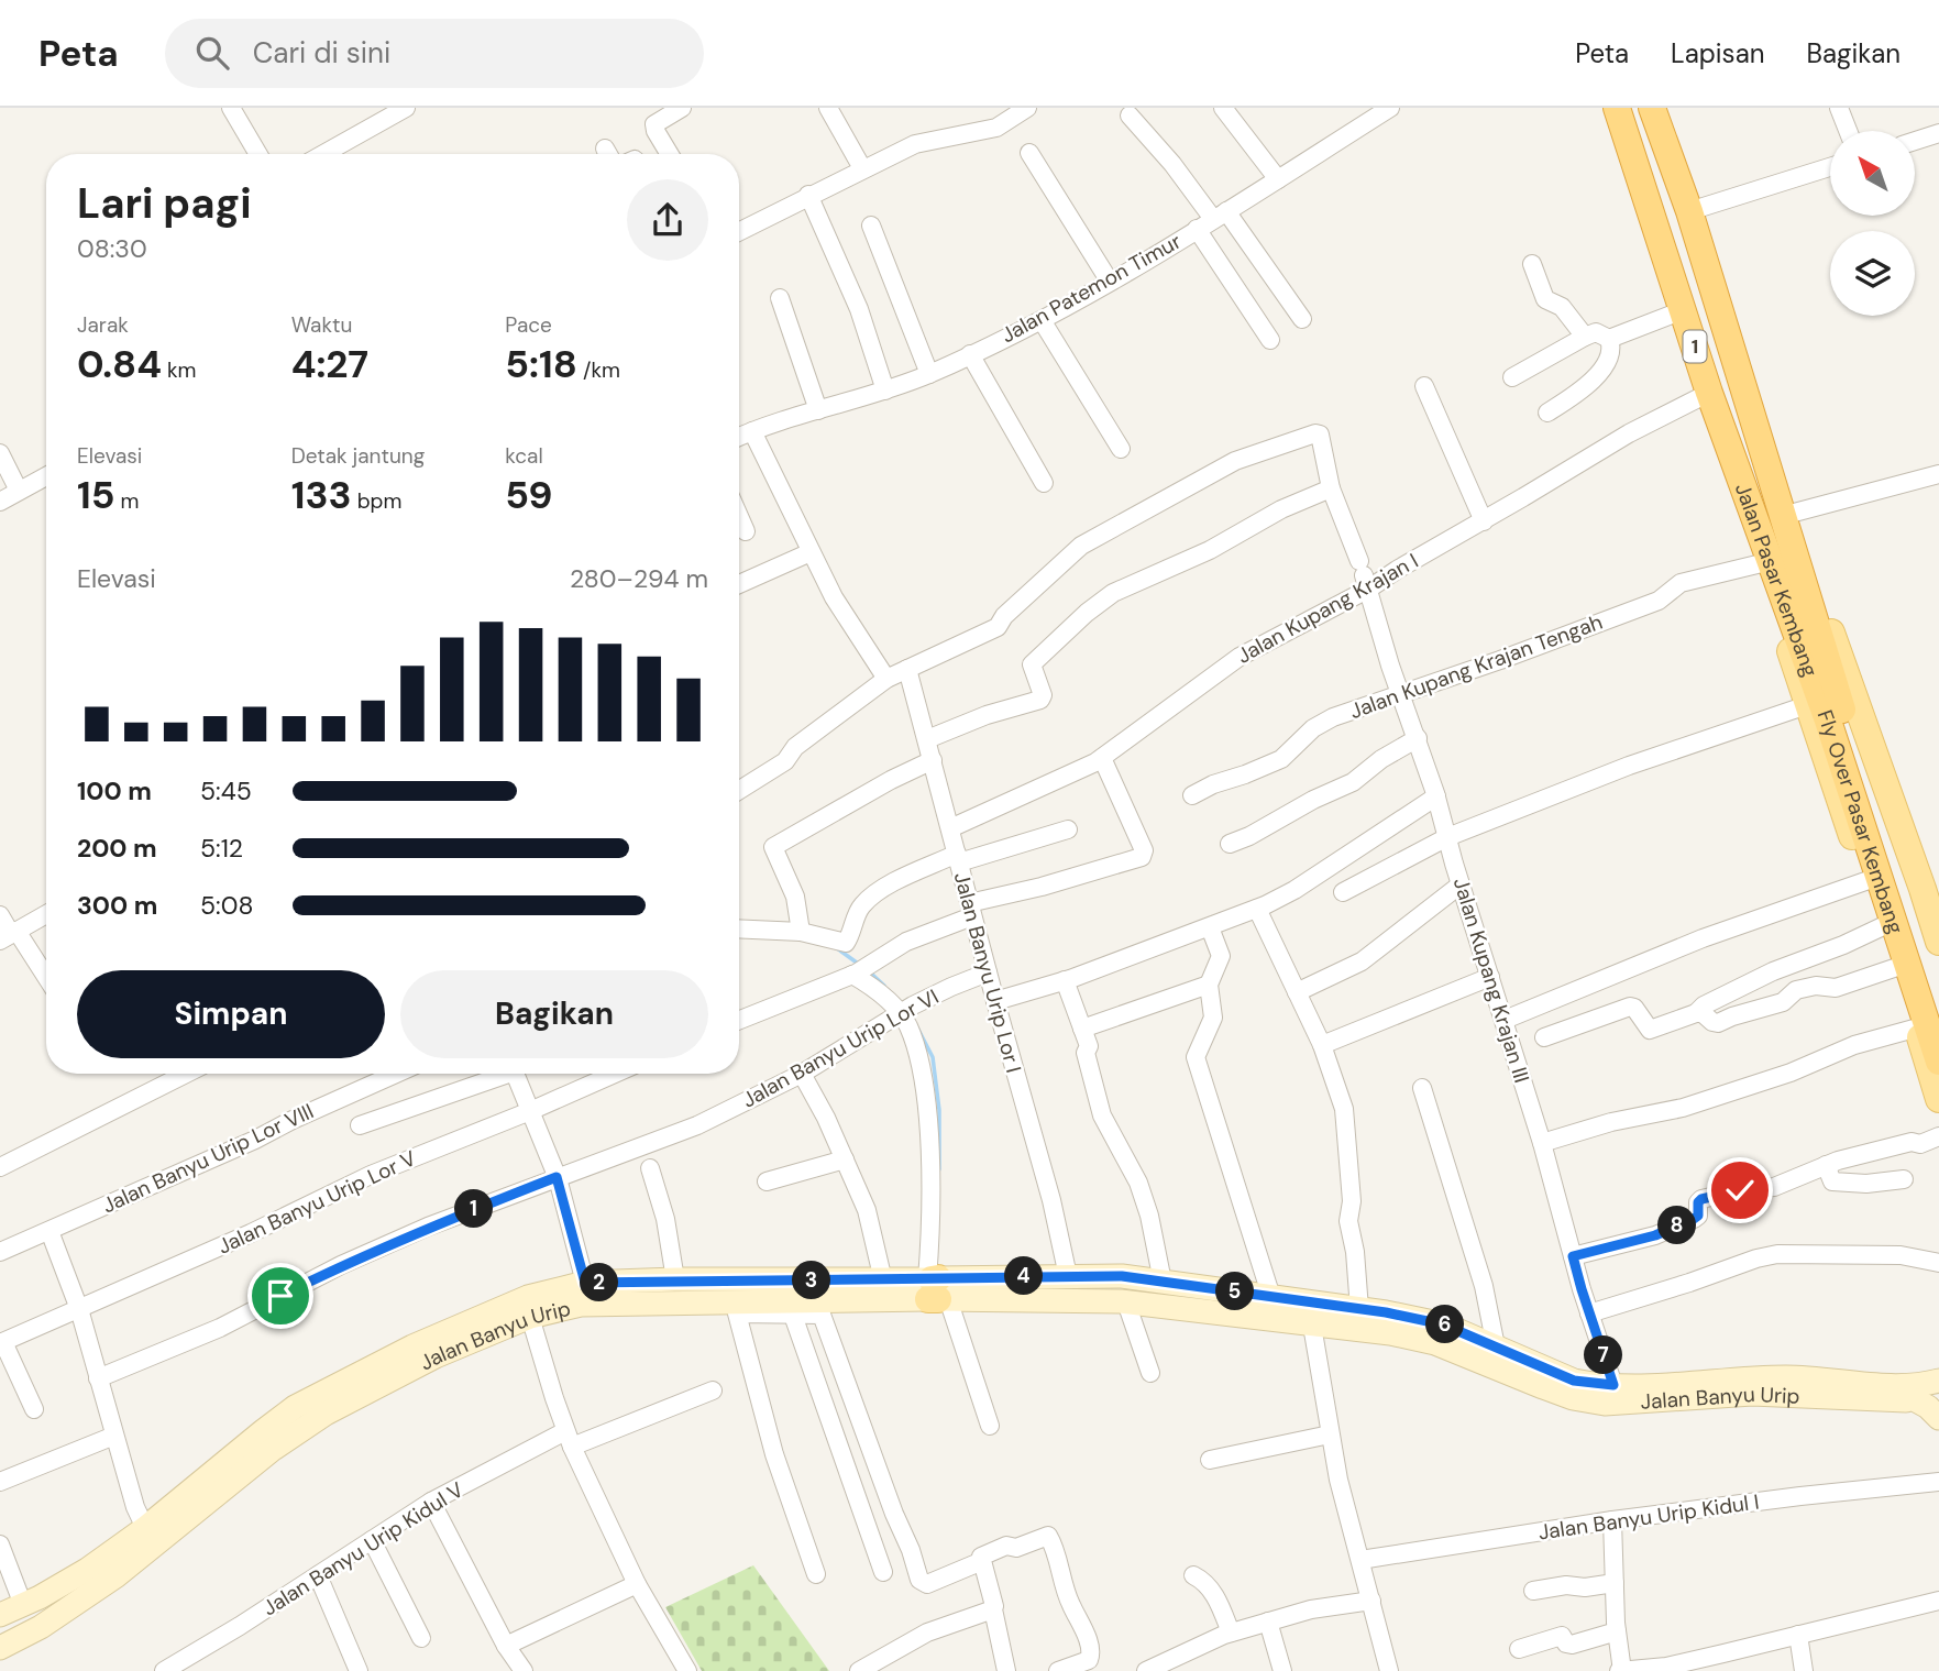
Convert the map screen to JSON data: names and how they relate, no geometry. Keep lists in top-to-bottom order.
{
  "streets": {
    "highway": ["1", "Jalan Pasar Kembang", "Fly Over Pasar Kembang"],
    "main road": ["Jalan Banyu Urip"],
    "street": [
      "Jalan Patemon Timur",
      "Jalan Kupang Krajan I",
      "Jalan Kupang Krajan Tengah",
      "Jalan Banyu Urip Lor I",
      "Jalan Kupang Krajan III",
      "Jalan Banyu Urip Lor VI",
      "Jalan Banyu Urip Lor VIII",
      "Jalan Banyu Urip Lor V",
      "Jalan Banyu Urip Kidul I",
      "Jalan Banyu Urip Kidul V"
    ]
  },
  "crossings": [
    ["Jalan Pasar Kembang", "Jalan Kupang Krajan I"],
    ["Jalan Pasar Kembang", "Jalan Kupang Krajan Tengah"],
    ["Jalan Pasar Kembang", "Fly Over Pasar Kembang"],
    ["Jalan Kupang Krajan I", "Jalan Banyu Urip Lor I"],
    ["Jalan Kupang Krajan I", "Jalan Kupang Krajan III"],
    ["Jalan Kupang Krajan Tengah", "Fly Over Pasar Kembang"],
    ["Jalan Kupang Krajan Tengah", "Jalan Kupang Krajan III"],
    ["Jalan Banyu Urip Lor I", "Jalan Kupang Krajan III"],
    ["Jalan Banyu Urip Lor I", "Jalan Banyu Urip Lor VI"],
    ["Jalan Banyu Urip Lor I", "Jalan Banyu Urip"],
    ["Jalan Kupang Krajan III", "Jalan Banyu Urip"]
  ],
  "north": "top left",
  "page": {
    "header": "Peta",
    "search": "Cari di sini",
    "nav": ["Peta", "Lapisan", "Bagikan"],
    "heading": ["Lari pagi", "08:30"],
    "stats": [
      ["Jarak", "0.84 km"],
      ["Waktu", "4:27"],
      ["Pace", "5:18 /km"],
      ["Elevasi", "15 m"],
      ["Detak jantung", "133 bpm"],
      ["kcal", "59"]
    ],
    "chart": ["Elevasi", "280–294 m"],
    "list": [
      {
        "name": "100 m",
        "note": "5:45"
      },
      {
        "name": "200 m",
        "note": "5:12"
      },
      {
        "name": "300 m",
        "note": "5:08"
      }
    ],
    "buttons": ["Simpan", "Bagikan"],
    "pins": [
      "1",
      "8",
      "4",
      "3",
      "2",
      "5",
      "6",
      "7"
    ]
  }
}
